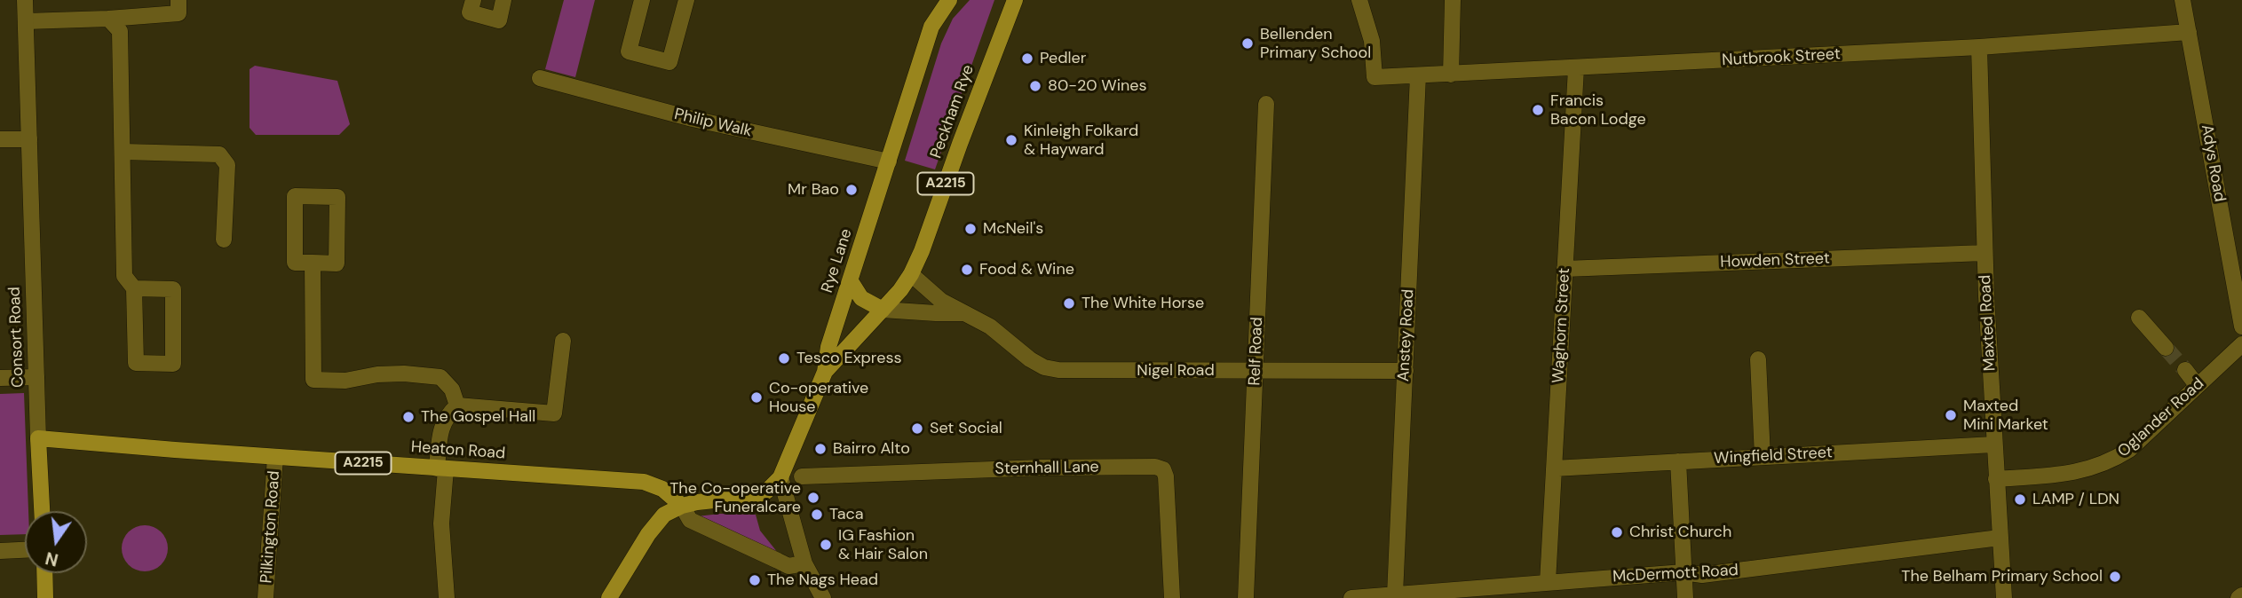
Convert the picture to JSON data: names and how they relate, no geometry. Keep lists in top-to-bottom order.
{
  "streets": {
    "main road": [
      "Peckham Rye",
      "A2215",
      "Rye Lane",
      "Consort Road",
      "Heaton Road"
    ],
    "street": [
      "Nutbrook Street",
      "Philip Walk",
      "Adys Road",
      "Howden Street",
      "Maxted Road",
      "Waghorn Street",
      "Anstey Road",
      "Relf Road",
      "Nigel Road",
      "Oglander Road",
      "Wingfield Street",
      "Sternhall Lane",
      "Pilkington Road",
      "McDermott Road"
    ]
  },
  "crossings": [
    ["Nutbrook Street", "Adys Road"],
    ["Nutbrook Street", "Maxted Road"],
    ["Nutbrook Street", "Waghorn Street"],
    ["Nutbrook Street", "Anstey Road"],
    ["Peckham Rye", "Rye Lane"],
    ["Philip Walk", "A2215"],
    ["Philip Walk", "Rye Lane"],
    ["A2215", "Rye Lane"],
    ["Howden Street", "Maxted Road"],
    ["Howden Street", "Waghorn Street"],
    ["Maxted Road", "Oglander Road"],
    ["Maxted Road", "Wingfield Street"],
    ["Maxted Road", "McDermott Road"],
    ["Waghorn Street", "Wingfield Street"],
    ["Waghorn Street", "McDermott Road"],
    ["Anstey Road", "Nigel Road"],
    ["Anstey Road", "McDermott Road"],
    ["Consort Road", "Heaton Road"],
    ["Relf Road", "Nigel Road"],
    ["Heaton Road", "Pilkington Road"]
  ],
  "places": [
    "Bellenden Primary School",
    "Pedler",
    "80-20 Wines",
    "Francis Bacon Lodge",
    "Kinleigh Folkard & Hayward",
    "Mr Bao",
    "McNeil's",
    "Food & Wine",
    "The White Horse",
    "Tesco Express",
    "Co-operative House",
    "Maxted Mini Market",
    "The Gospel Hall",
    "Set Social",
    "Bairro Alto",
    "The Co-operative Funeralcare",
    "LAMP / LDN",
    "Taca",
    "Christ Church",
    "IG Fashion & Hair Salon",
    "The Belham Primary School",
    "The Nags Head"
  ],
  "north": "bottom"
}
